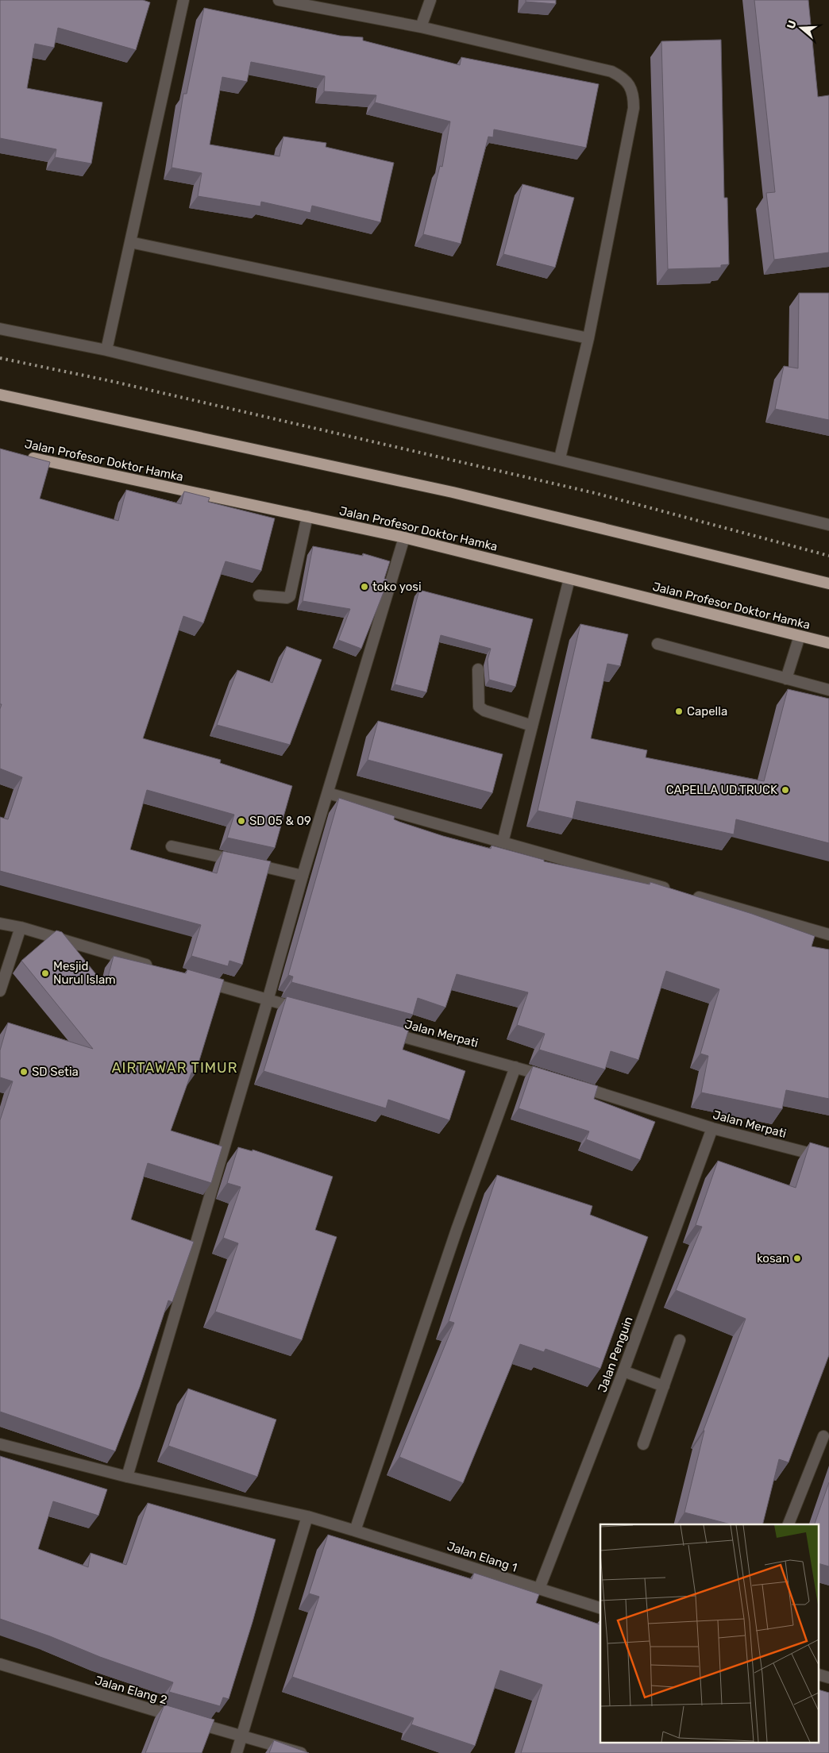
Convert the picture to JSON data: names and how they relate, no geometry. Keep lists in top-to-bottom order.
{
  "streets": {
    "highway": ["Jalan Profesor Doktor Hamka"],
    "street": [
      "Jalan Merpati",
      "Jalan Penguin",
      "Jalan Elang 1",
      "Jalan Elang 2"
    ]
  },
  "crossings": [
    ["Jalan Merpati", "Jalan Penguin"],
    ["Jalan Penguin", "Jalan Elang 1"]
  ],
  "districts": ["AIRTAWAR TIMUR"],
  "places": [
    "toko yosi",
    "Capella",
    "CAPELLA UD.TRUCK",
    "SD 05 & 09",
    "Mesjid Nurul Islam",
    "SD Setia",
    "kosan"
  ],
  "north": "left"
}
